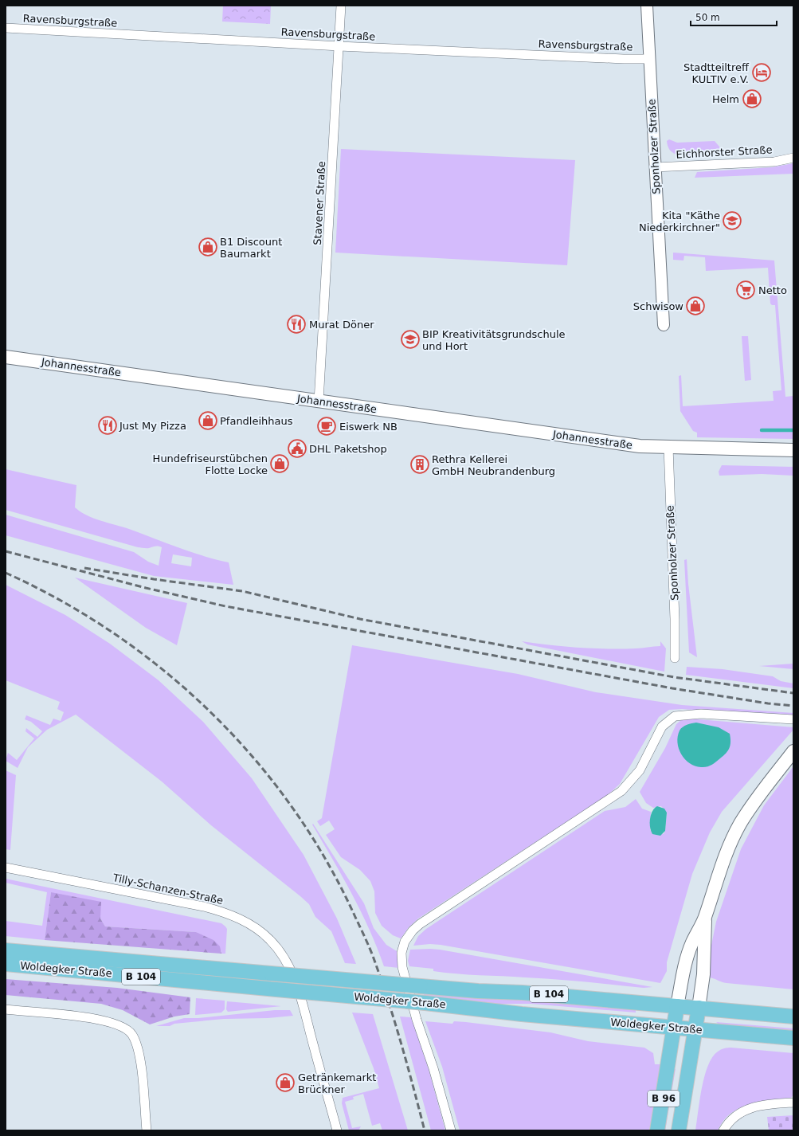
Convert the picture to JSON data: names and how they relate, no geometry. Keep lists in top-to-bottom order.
{
  "streets": {
    "main road": [
      "Johannesstraße",
      "Woldegker Straße",
      "B 104",
      "B 96"
    ],
    "street": [
      "Ravensburgstraße",
      "Sponholzer Straße",
      "Eichhorster Straße",
      "Stavener Straße",
      "Tilly-Schanzen-Straße"
    ]
  },
  "crossings": [
    ["Ravensburgstraße", "Sponholzer Straße"],
    ["Ravensburgstraße", "Stavener Straße"],
    ["Sponholzer Straße", "Eichhorster Straße"],
    ["Sponholzer Straße", "Johannesstraße"],
    ["Stavener Straße", "Johannesstraße"],
    ["Woldegker Straße", "B 96"]
  ],
  "places": {
    "hotel": ["Stadtteiltreff KULTIV e.V."],
    "shop": [
      "Helm",
      "B1 Discount Baumarkt",
      "Schwisow",
      "Pfandleihhaus",
      "Hundefriseurstübchen Flotte Locke",
      "Getränkemarkt Brückner"
    ],
    "school or university": ["Kita \"Käthe Niederkirchner\"", "BIP Kreativitätsgrundschule und Hort"],
    "supermarket": ["Netto"],
    "restaurant": ["Murat Döner", "Just My Pizza"],
    "cafe": ["Eiswerk NB"],
    "public building": ["DHL Paketshop"],
    "building": ["Rethra Kellerei GmbH Neubrandenburg"]
  },
  "scale_bar": "50 m"
}
